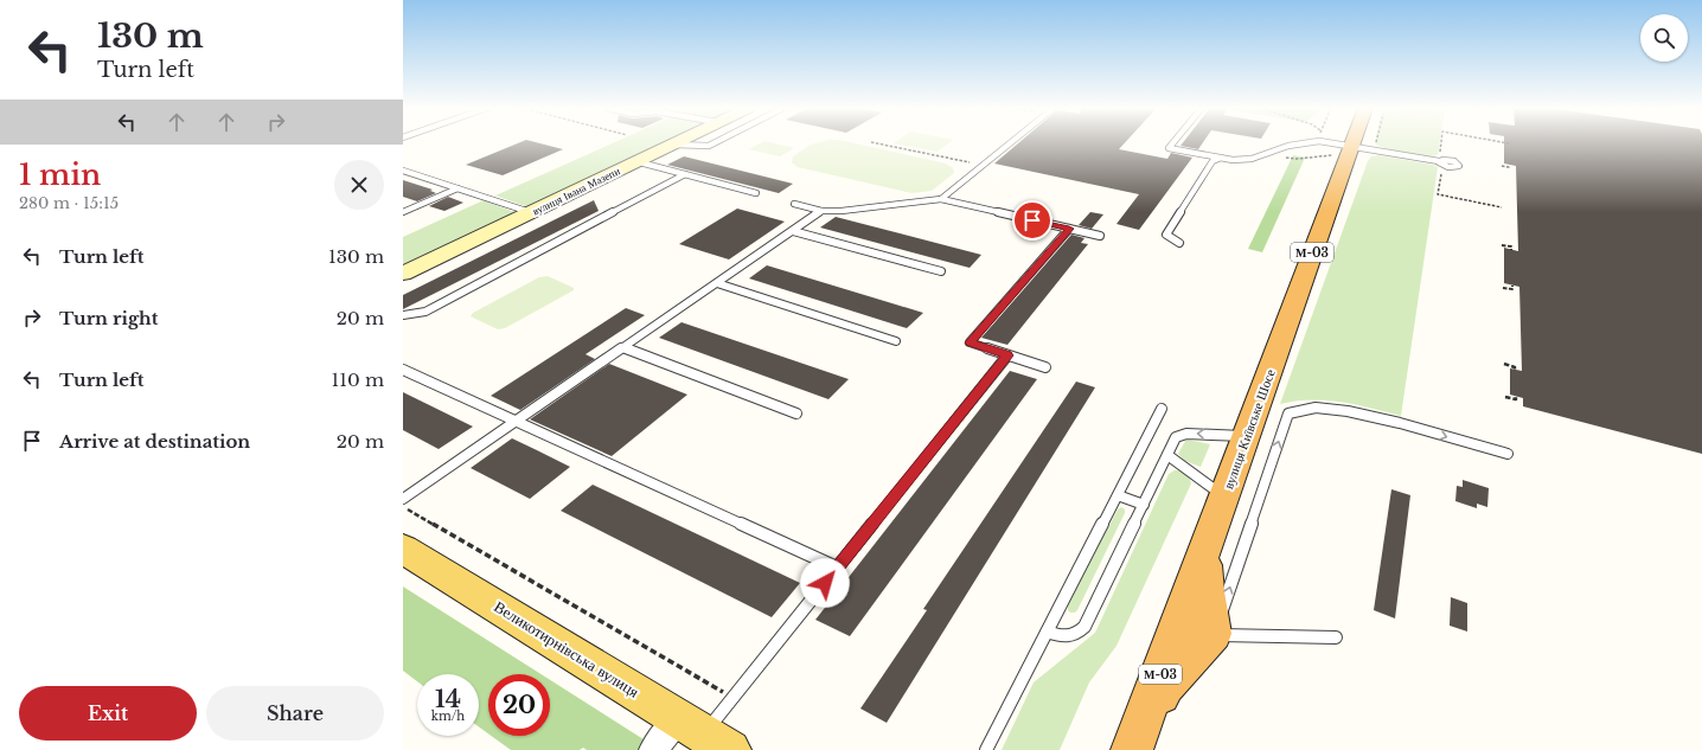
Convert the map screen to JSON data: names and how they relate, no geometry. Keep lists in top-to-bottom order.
{
  "streets": {
    "highway": ["М-03", "вулиця Київське Шосе"],
    "main road": ["вулиця Івана Мазепи", "Великотирнівська вулиця"]
  },
  "page": {
    "turn": ["130 m", "Turn left"],
    "heading": ["1 min", "280 m · 15:15"],
    "list": [
      {
        "name": "Turn left",
        "value": "130 m"
      },
      {
        "name": "Turn right",
        "value": "20 m"
      },
      {
        "name": "Turn left",
        "value": "110 m"
      },
      {
        "name": "Arrive at destination",
        "value": "20 m"
      }
    ],
    "speed": "14 km/h",
    "limit": "20",
    "buttons": ["Exit", "Share"]
  }
}
